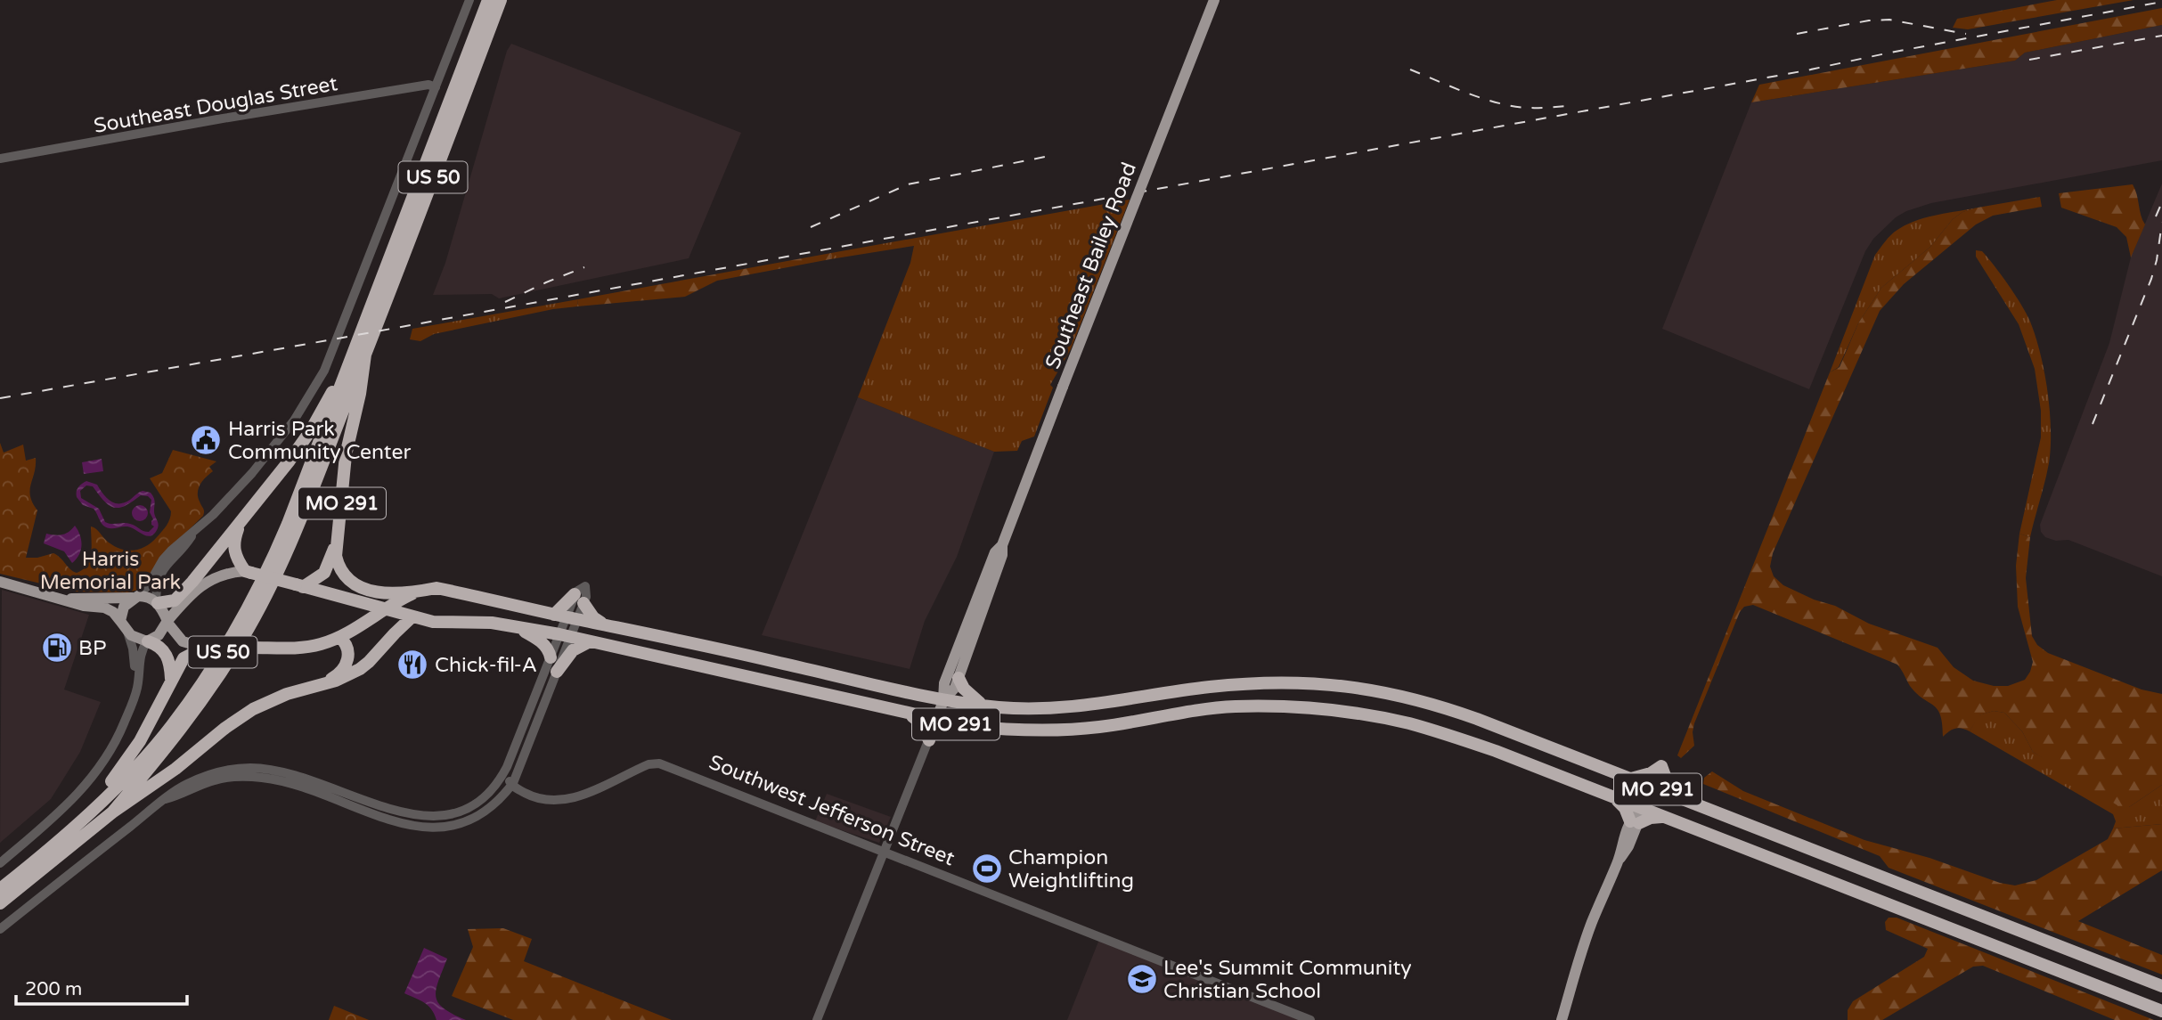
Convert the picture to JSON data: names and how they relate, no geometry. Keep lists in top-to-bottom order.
{
  "streets": {
    "highway": ["US 50", "MO 291"],
    "main road": ["Southeast Bailey Road"],
    "street": ["Southeast Douglas Street", "Southwest Jefferson Street"]
  },
  "crossings": [
    ["US 50", "MO 291"],
    ["Southeast Bailey Road", "MO 291"]
  ],
  "parks": ["Harris Memorial Park"],
  "places": {
    "public building": ["Harris Park Community Center"],
    "fuel station": ["BP"],
    "restaurant": ["Chick-fil-A"],
    "sports": ["Champion Weightlifting"],
    "school or university": ["Lee's Summit Community Christian School"]
  },
  "scale_bar": "200 m"
}
